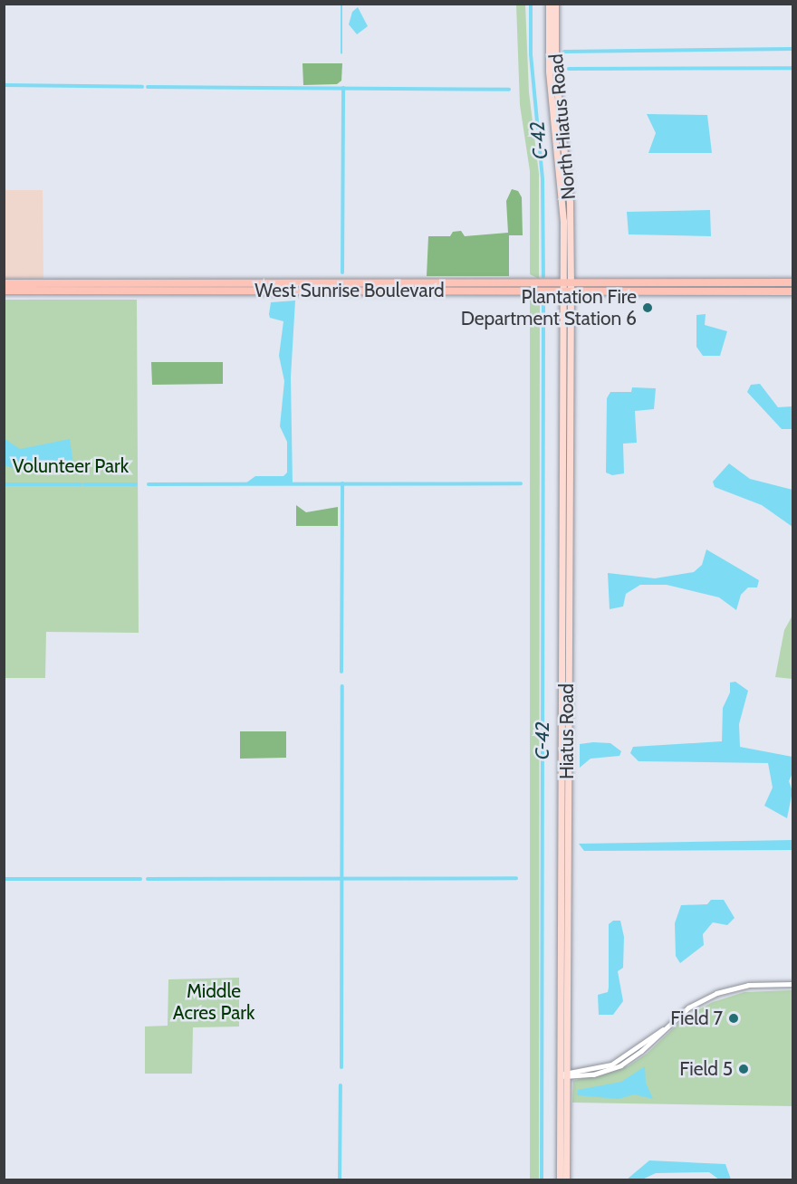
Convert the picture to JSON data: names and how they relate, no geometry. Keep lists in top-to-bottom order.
{
  "streets": {
    "highway": ["West Sunrise Boulevard"],
    "main road": ["North Hiatus Road", "Hiatus Road"]
  },
  "crossings": [
    ["North Hiatus Road", "West Sunrise Boulevard"],
    ["North Hiatus Road", "Hiatus Road"],
    ["West Sunrise Boulevard", "Hiatus Road"]
  ],
  "water": ["C-42"],
  "parks": ["Volunteer Park", "Middle Acres Park"],
  "places": ["Plantation Fire Department Station 6", "Field 7", "Field 5"]
}
